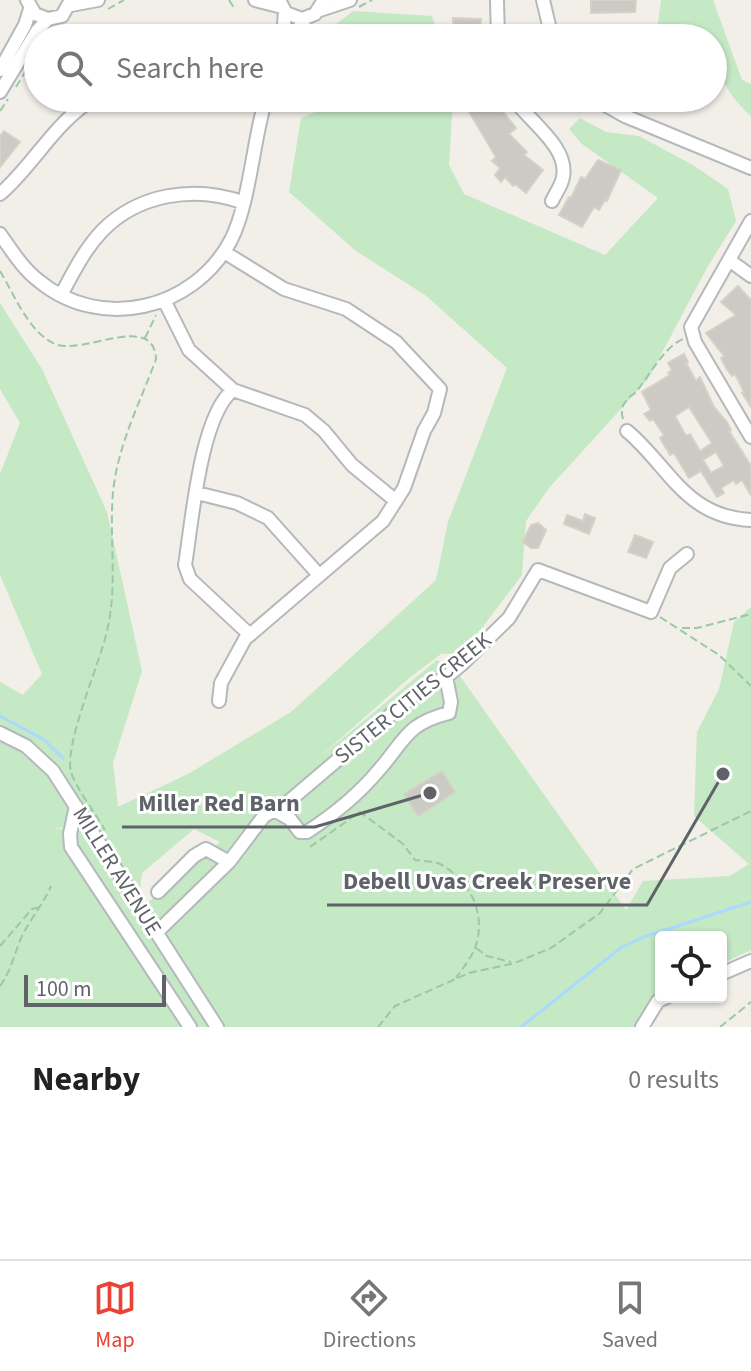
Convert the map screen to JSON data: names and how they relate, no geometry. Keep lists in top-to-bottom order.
{
  "streets": {
    "street": ["SISTER CITIES CREEK", "MILLER AVENUE"]
  },
  "crossings": [
    ["SISTER CITIES CREEK", "MILLER AVENUE"]
  ],
  "places": ["Debell Uvas Creek Preserve", "Miller Red Barn"],
  "scale_bar": "100 m",
  "page": {
    "search": "Search here",
    "scale": "100 m",
    "heading": ["Nearby", "0 results"],
    "nav": ["Map", "Directions", "Saved"]
  }
}
